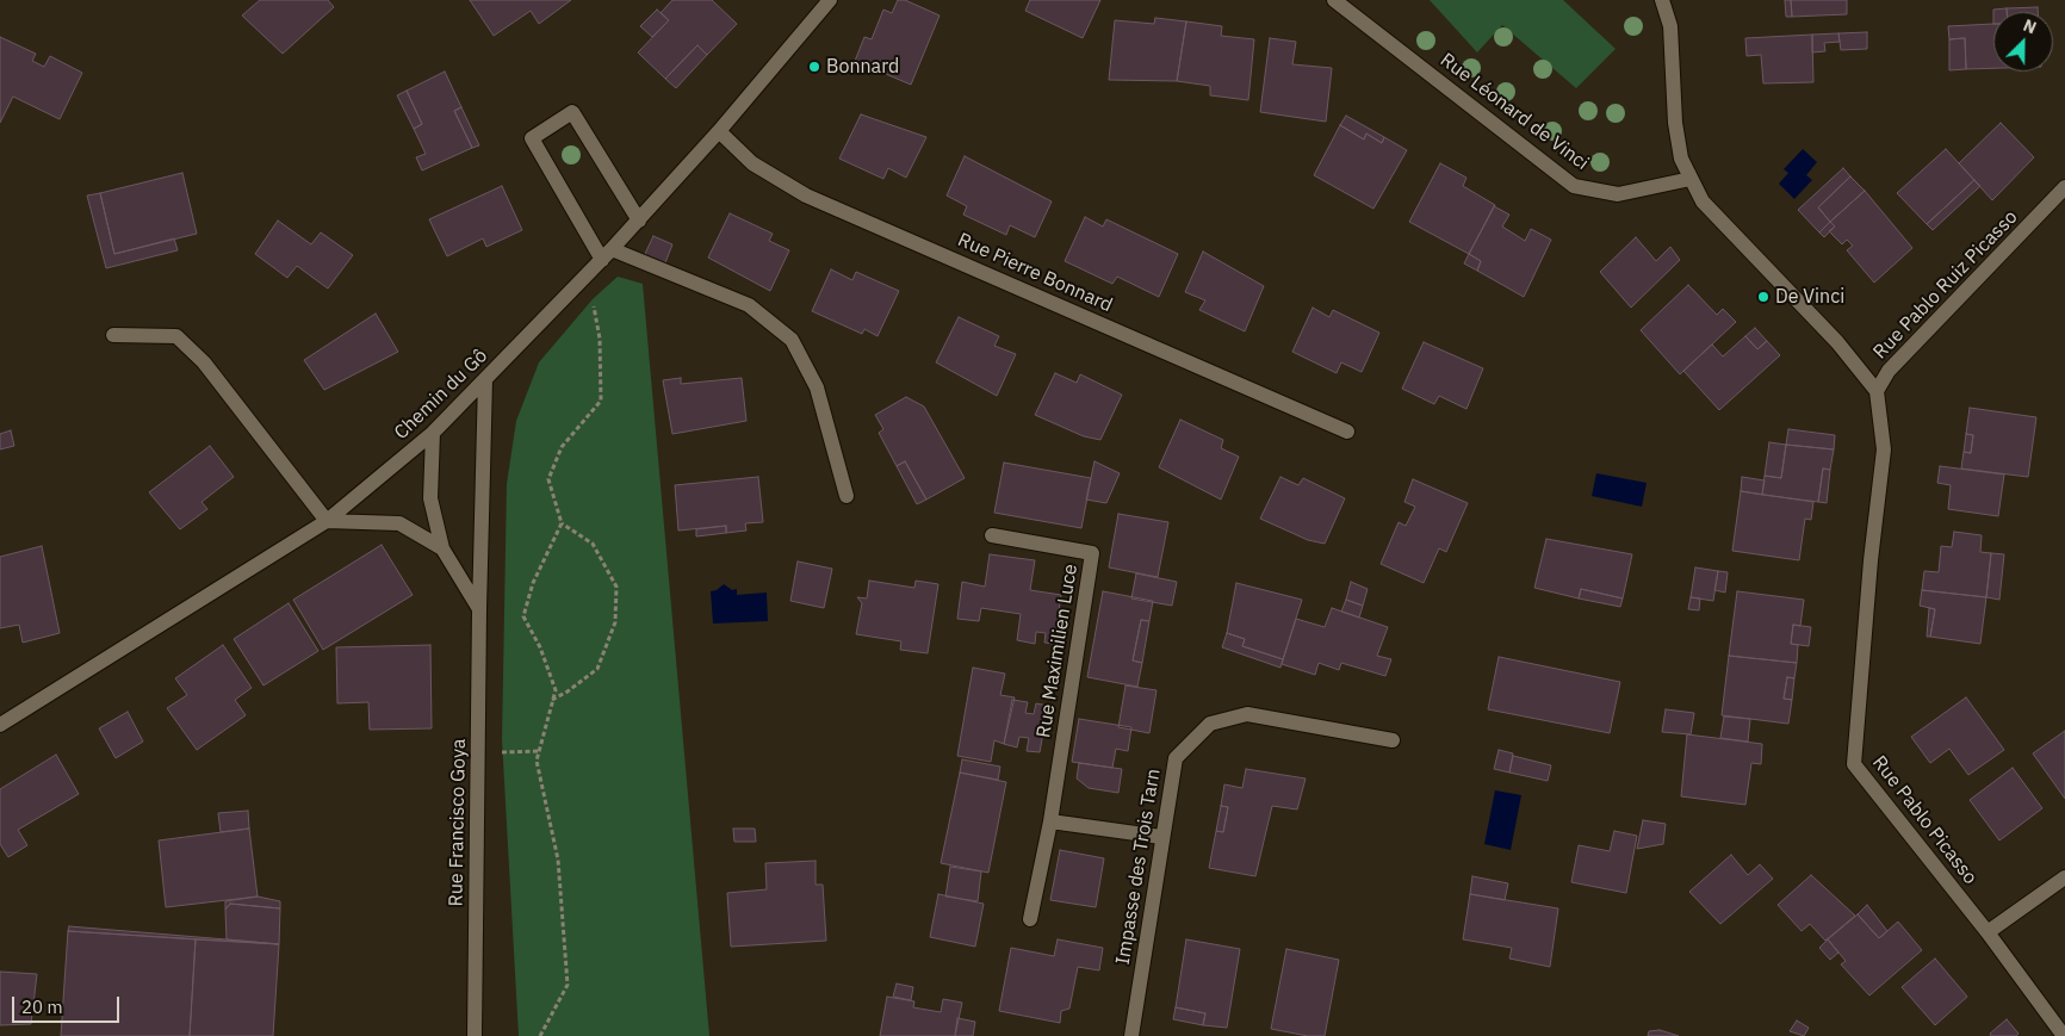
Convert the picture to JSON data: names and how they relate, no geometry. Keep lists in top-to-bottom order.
{
  "streets": {
    "street": [
      "Rue Léonard de Vinci",
      "Rue Pierre Bonnard",
      "Rue Pablo Ruiz Picasso",
      "Chemin du Gô",
      "Rue Maximilien Luce",
      "Rue Pablo Picasso",
      "Rue Francisco Goya",
      "Impasse des Trois Tarn"
    ]
  },
  "crossings": [
    ["Rue Pierre Bonnard", "Chemin du Gô"],
    ["Rue Pablo Ruiz Picasso", "Rue Pablo Picasso"],
    ["Chemin du Gô", "Rue Francisco Goya"]
  ],
  "places": ["Bonnard", "De Vinci"],
  "scale_bar": "20 m",
  "north": "top right"
}
